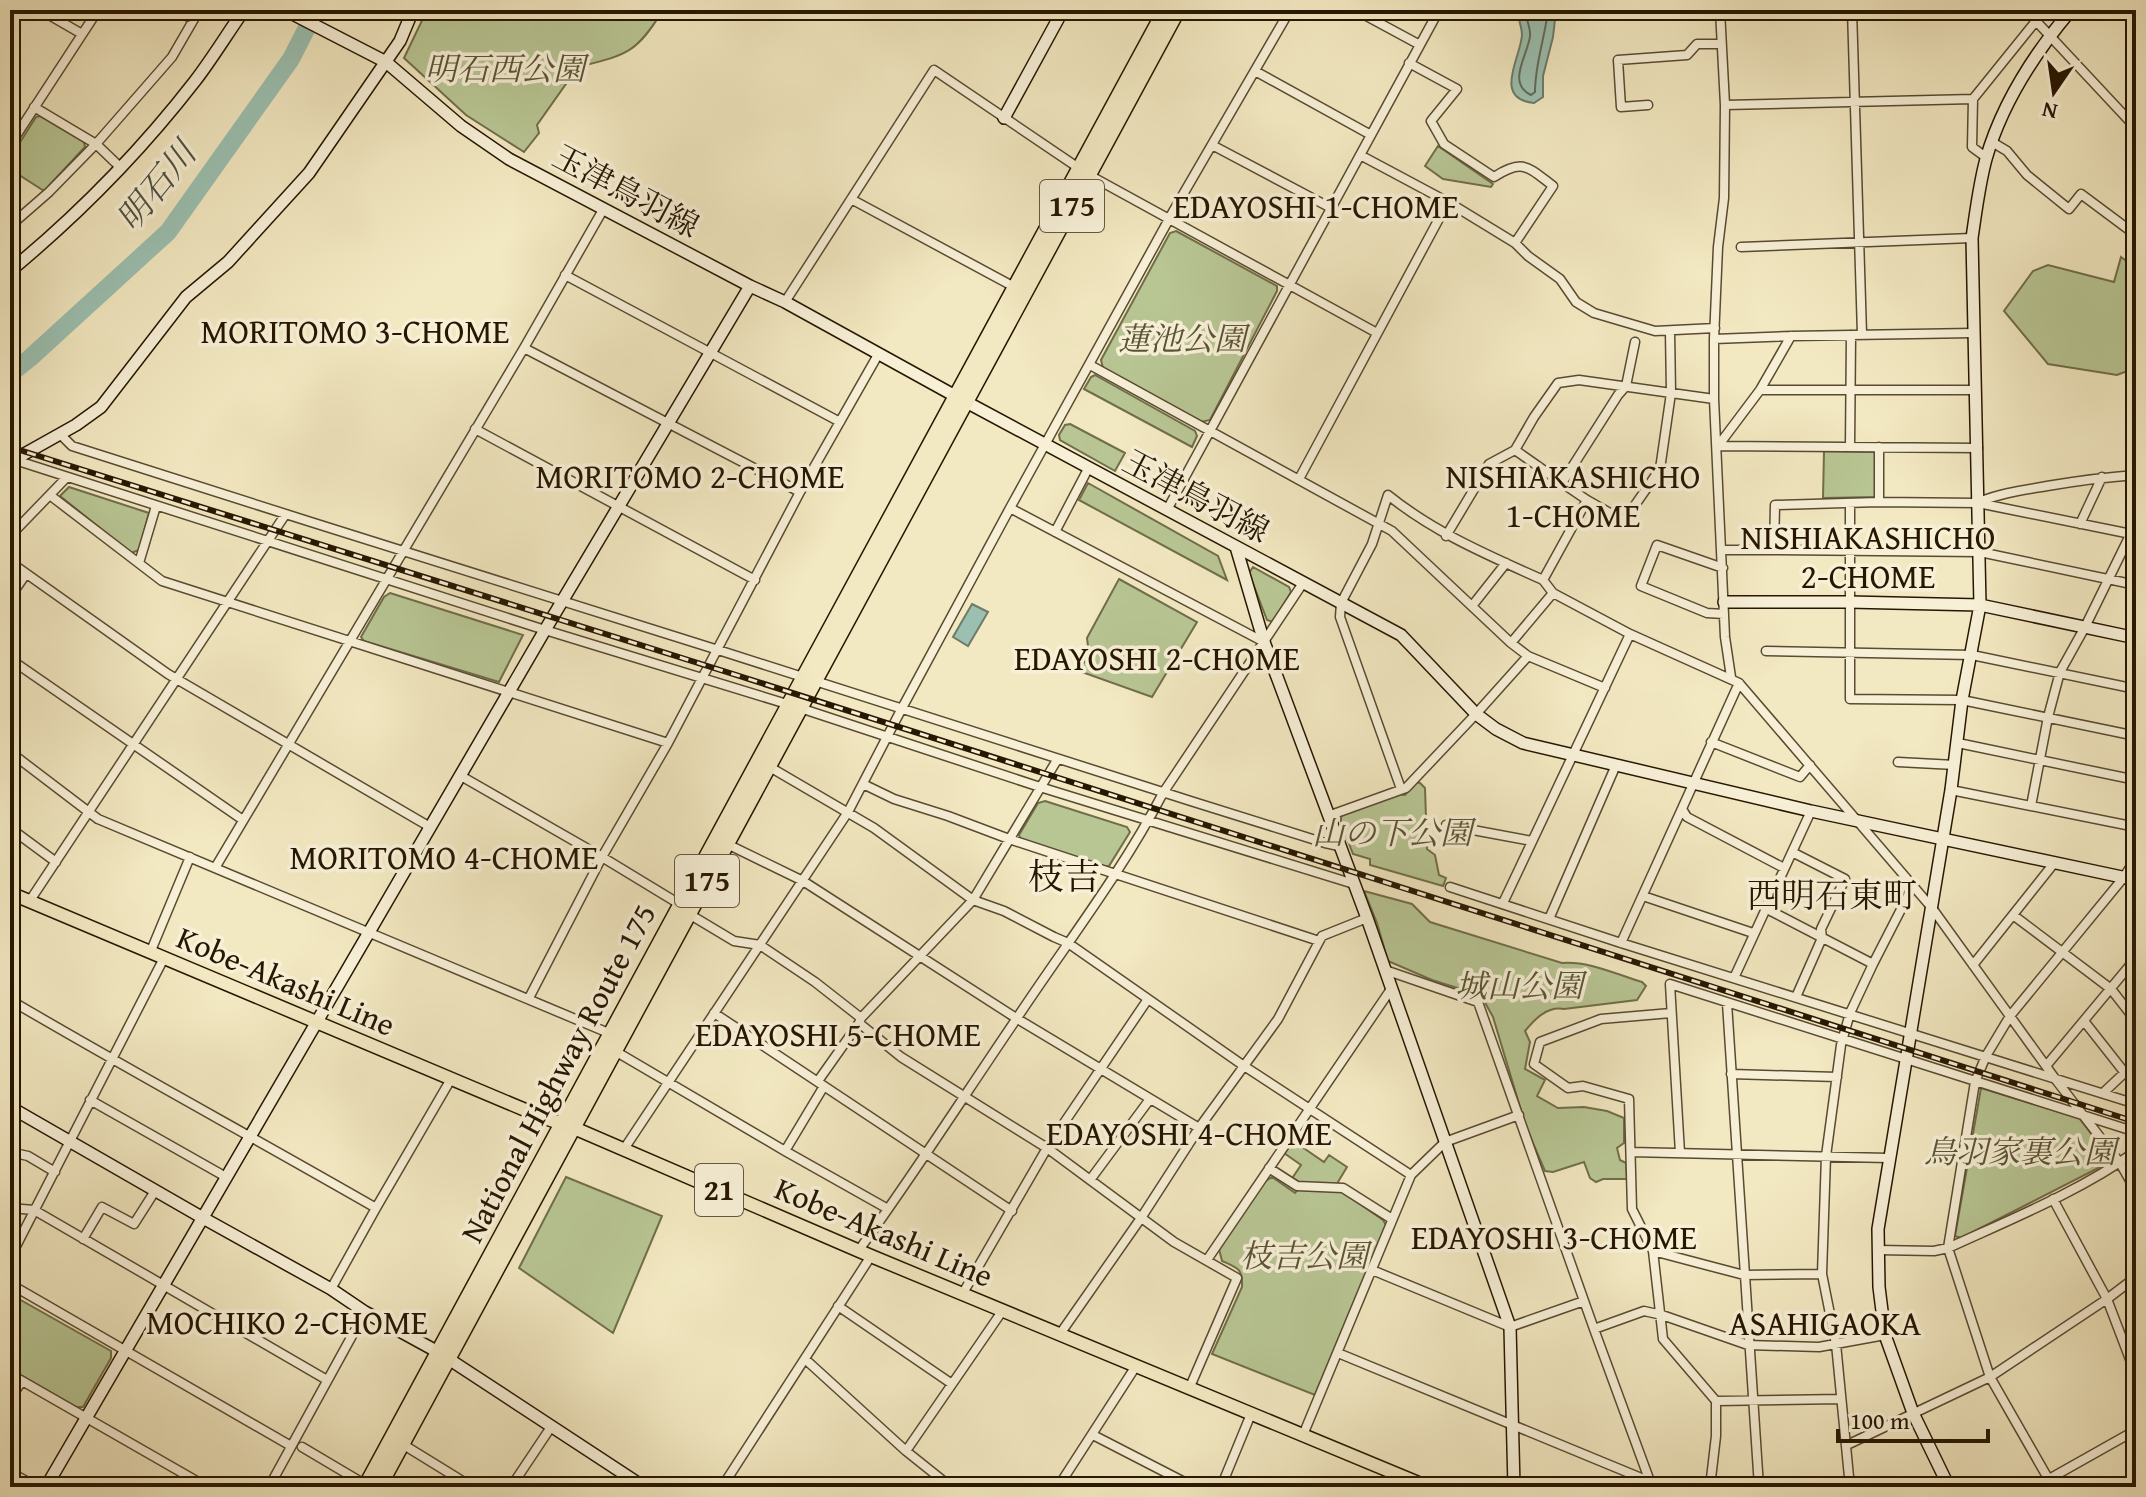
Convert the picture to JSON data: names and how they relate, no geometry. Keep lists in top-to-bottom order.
{
  "streets": {
    "highway": ["175", "National Highway Route 175"],
    "main road": ["Kobe-Akashi Line", "21"],
    "street": ["玉津鳥羽線"]
  },
  "crossings": [
    ["玉津鳥羽線", "National Highway Route 175"],
    ["Kobe-Akashi Line", "National Highway Route 175"]
  ],
  "districts": [
    "EDAYOSHI 1-CHOME",
    "MORITOMO 3-CHOME",
    "MORITOMO 2-CHOME",
    "NISHIAKASHICHO 1-CHOME",
    "NISHIAKASHICHO 2-CHOME",
    "EDAYOSHI 2-CHOME",
    "MORITOMO 4-CHOME",
    "枝吉",
    "西明石東町",
    "EDAYOSHI 5-CHOME",
    "EDAYOSHI 4-CHOME",
    "EDAYOSHI 3-CHOME",
    "MOCHIKO 2-CHOME",
    "ASAHIGAOKA"
  ],
  "water": ["明石川"],
  "parks": [
    "明石西公園",
    "蓮池公園",
    "山の下公園",
    "城山公園",
    "鳥羽家裏公園",
    "枝吉公園"
  ],
  "scale_bar": "100 m",
  "north": "bottom"
}
